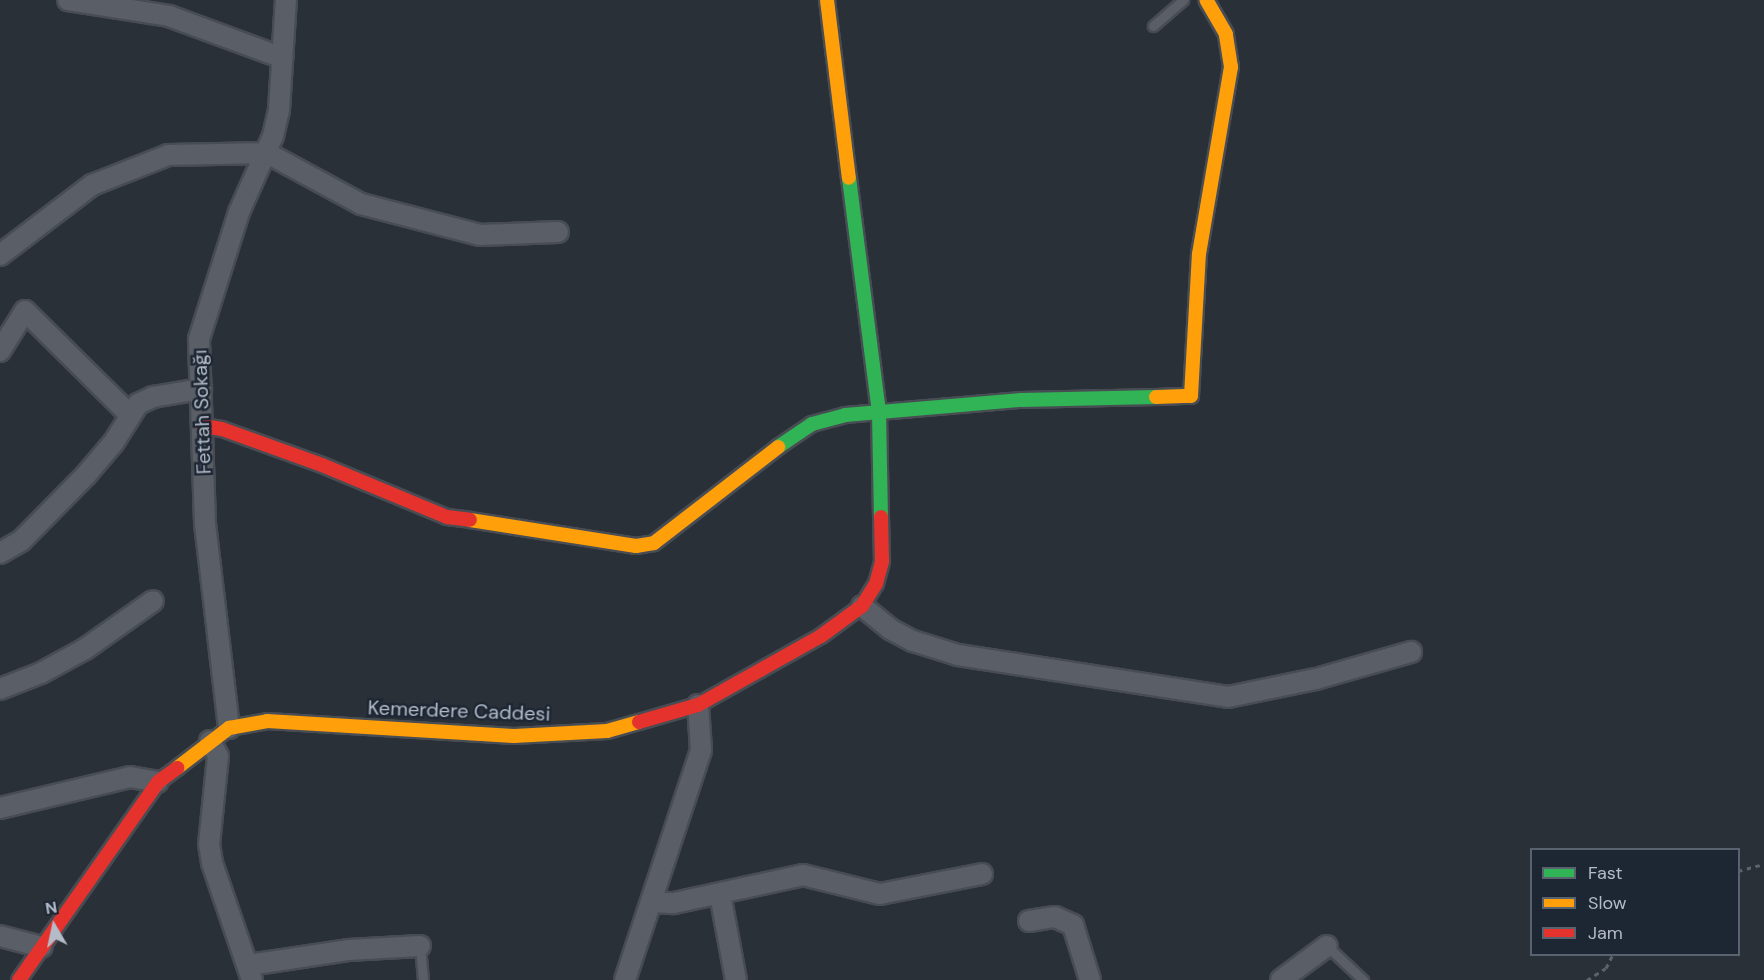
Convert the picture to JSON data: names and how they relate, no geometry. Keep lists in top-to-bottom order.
{
  "streets": {
    "street": ["Fettah Sokağı", "Kemerdere Caddesi"]
  },
  "crossings": [
    ["Fettah Sokağı", "Kemerdere Caddesi"]
  ],
  "legend": ["Fast", "Slow", "Jam"],
  "north": "top"
}
